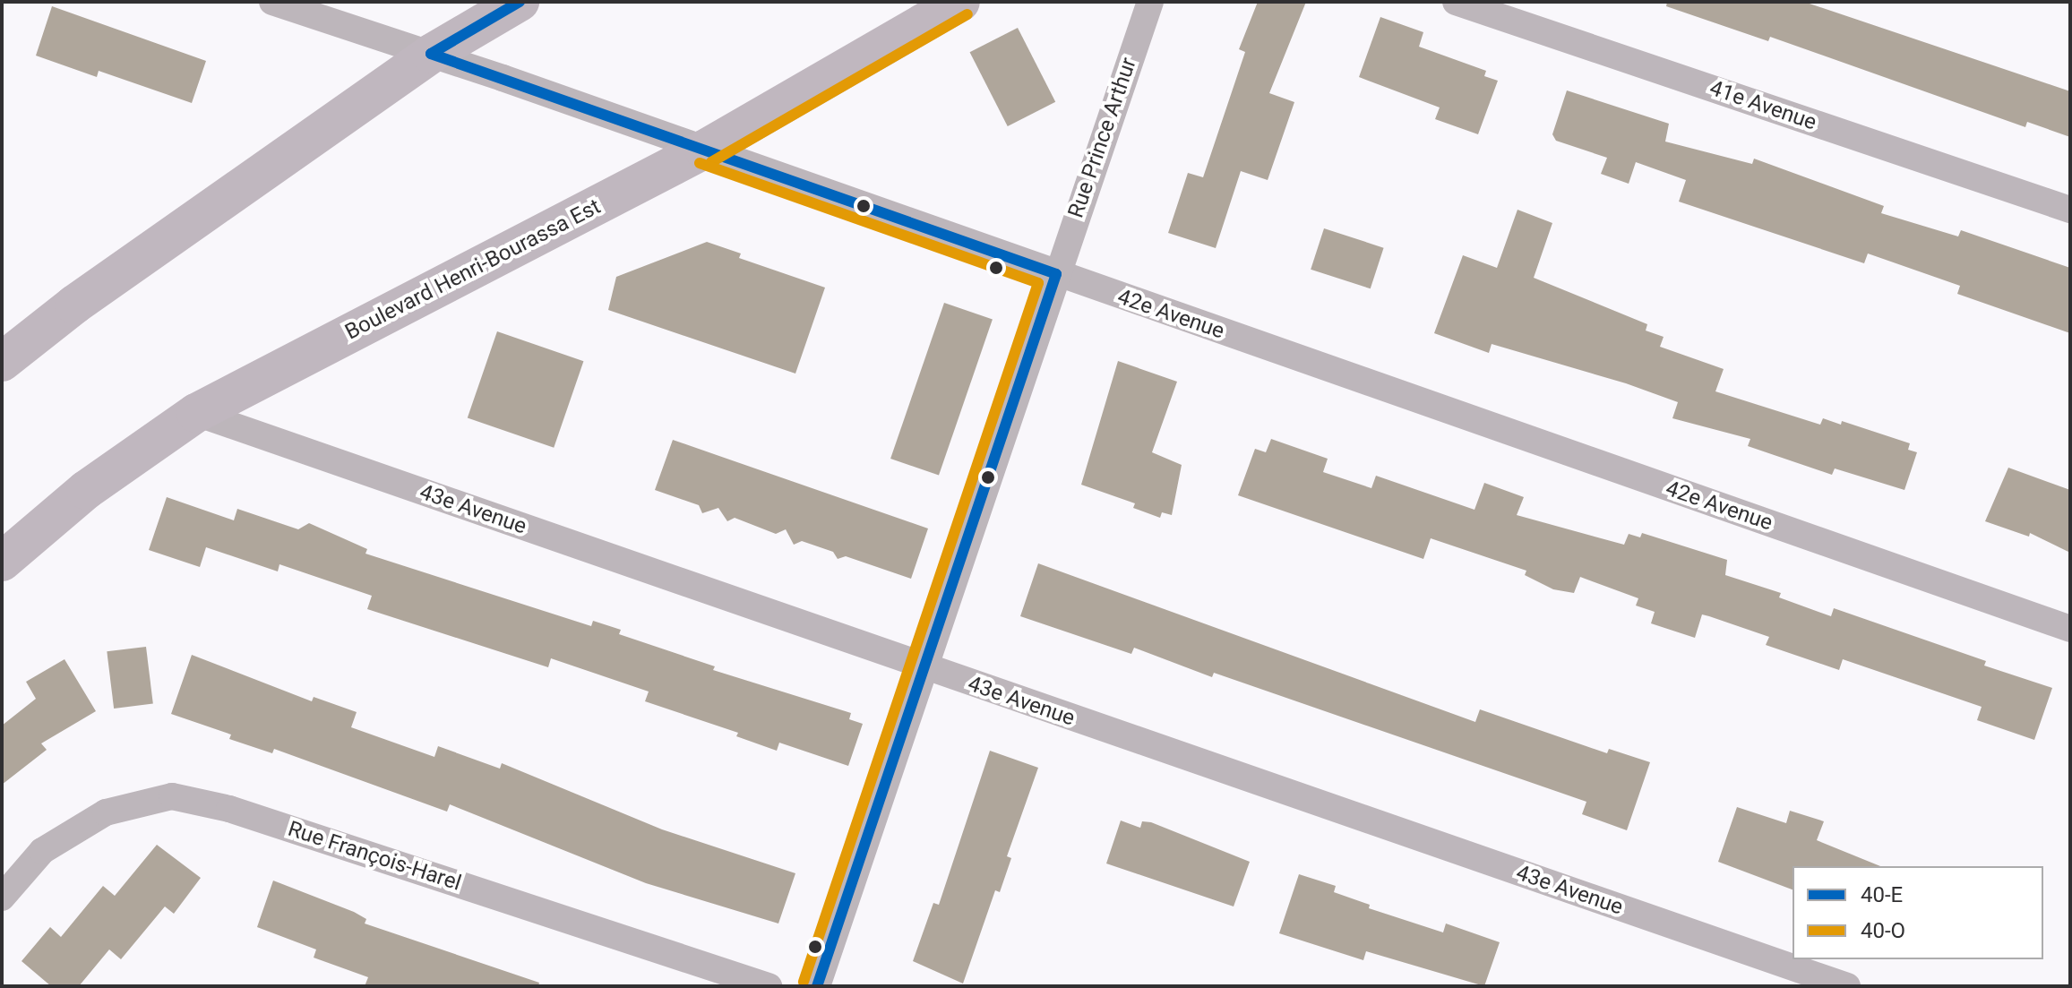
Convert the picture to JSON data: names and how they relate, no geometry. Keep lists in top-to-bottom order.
{
  "streets": {
    "main road": ["Boulevard Henri-Bourassa Est"],
    "street": [
      "41e Avenue",
      "Rue Prince Arthur",
      "42e Avenue",
      "43e Avenue",
      "Rue François-Harel"
    ]
  },
  "crossings": [
    ["Rue Prince Arthur", "42e Avenue"],
    ["Rue Prince Arthur", "43e Avenue"],
    ["Boulevard Henri-Bourassa Est", "42e Avenue"],
    ["Boulevard Henri-Bourassa Est", "43e Avenue"]
  ],
  "lines": ["transit line 40-E", "transit line 40-O"],
  "legend": ["40-E", "40-O"]
}
